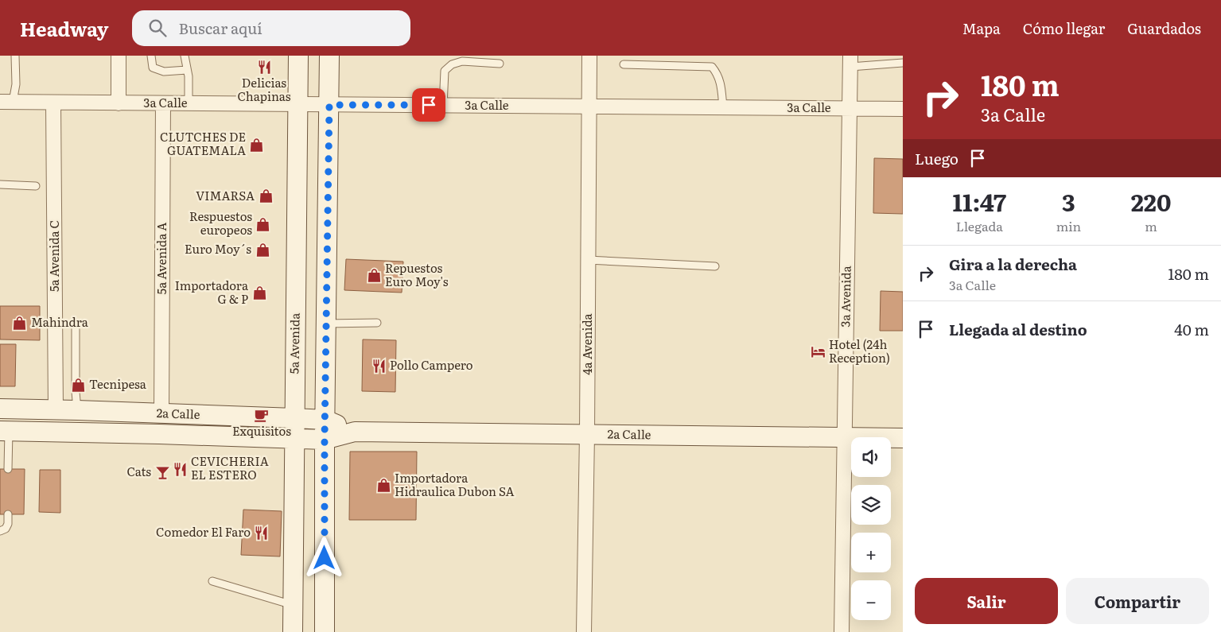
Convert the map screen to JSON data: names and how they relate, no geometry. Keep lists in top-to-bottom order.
{
  "streets": {
    "street": [
      "3a Calle",
      "5a Avenida C",
      "5a Avenida A",
      "3a Avenida",
      "5a Avenida",
      "4a Avenida",
      "2a Calle"
    ]
  },
  "crossings": [
    ["3a Calle", "5a Avenida C"],
    ["3a Calle", "5a Avenida A"],
    ["3a Calle", "3a Avenida"],
    ["3a Calle", "5a Avenida"],
    ["3a Calle", "4a Avenida"],
    ["5a Avenida C", "2a Calle"],
    ["5a Avenida A", "2a Calle"],
    ["3a Avenida", "2a Calle"],
    ["5a Avenida", "2a Calle"],
    ["4a Avenida", "2a Calle"]
  ],
  "places": {
    "restaurant": [
      "Delicias Chapinas",
      "Pollo Campero",
      "CEVICHERIA EL ESTERO",
      "Comedor El Faro"
    ],
    "shop": [
      "CLUTCHES DE GUATEMALA",
      "VIMARSA",
      "Respuestos europeos",
      "Euro Moy´s",
      "Repuestos Euro Moy's",
      "Importadora G & P",
      "Mahindra",
      "Tecnipesa",
      "Importadora Hidraulica Dubon SA"
    ],
    "hotel": ["Hotel (24h Reception)"],
    "cafe": ["Exquisitos"],
    "bar": ["Cats"]
  },
  "page": {
    "header": "Headway",
    "search": "Buscar aquí",
    "nav": ["Mapa", "Cómo llegar", "Guardados"],
    "turn": ["180 m", "3a Calle"],
    "then": "Luego",
    "eta": [
      "11:47",
      "Llegada",
      "3",
      "min",
      "220",
      "m"
    ],
    "list": [
      {
        "name": "Gira a la derecha",
        "note": "3a Calle",
        "value": "180 m"
      },
      {
        "name": "Llegada al destino",
        "value": "40 m"
      }
    ],
    "map_buttons": ["+", "−"],
    "buttons": ["Salir", "Compartir"]
  }
}
